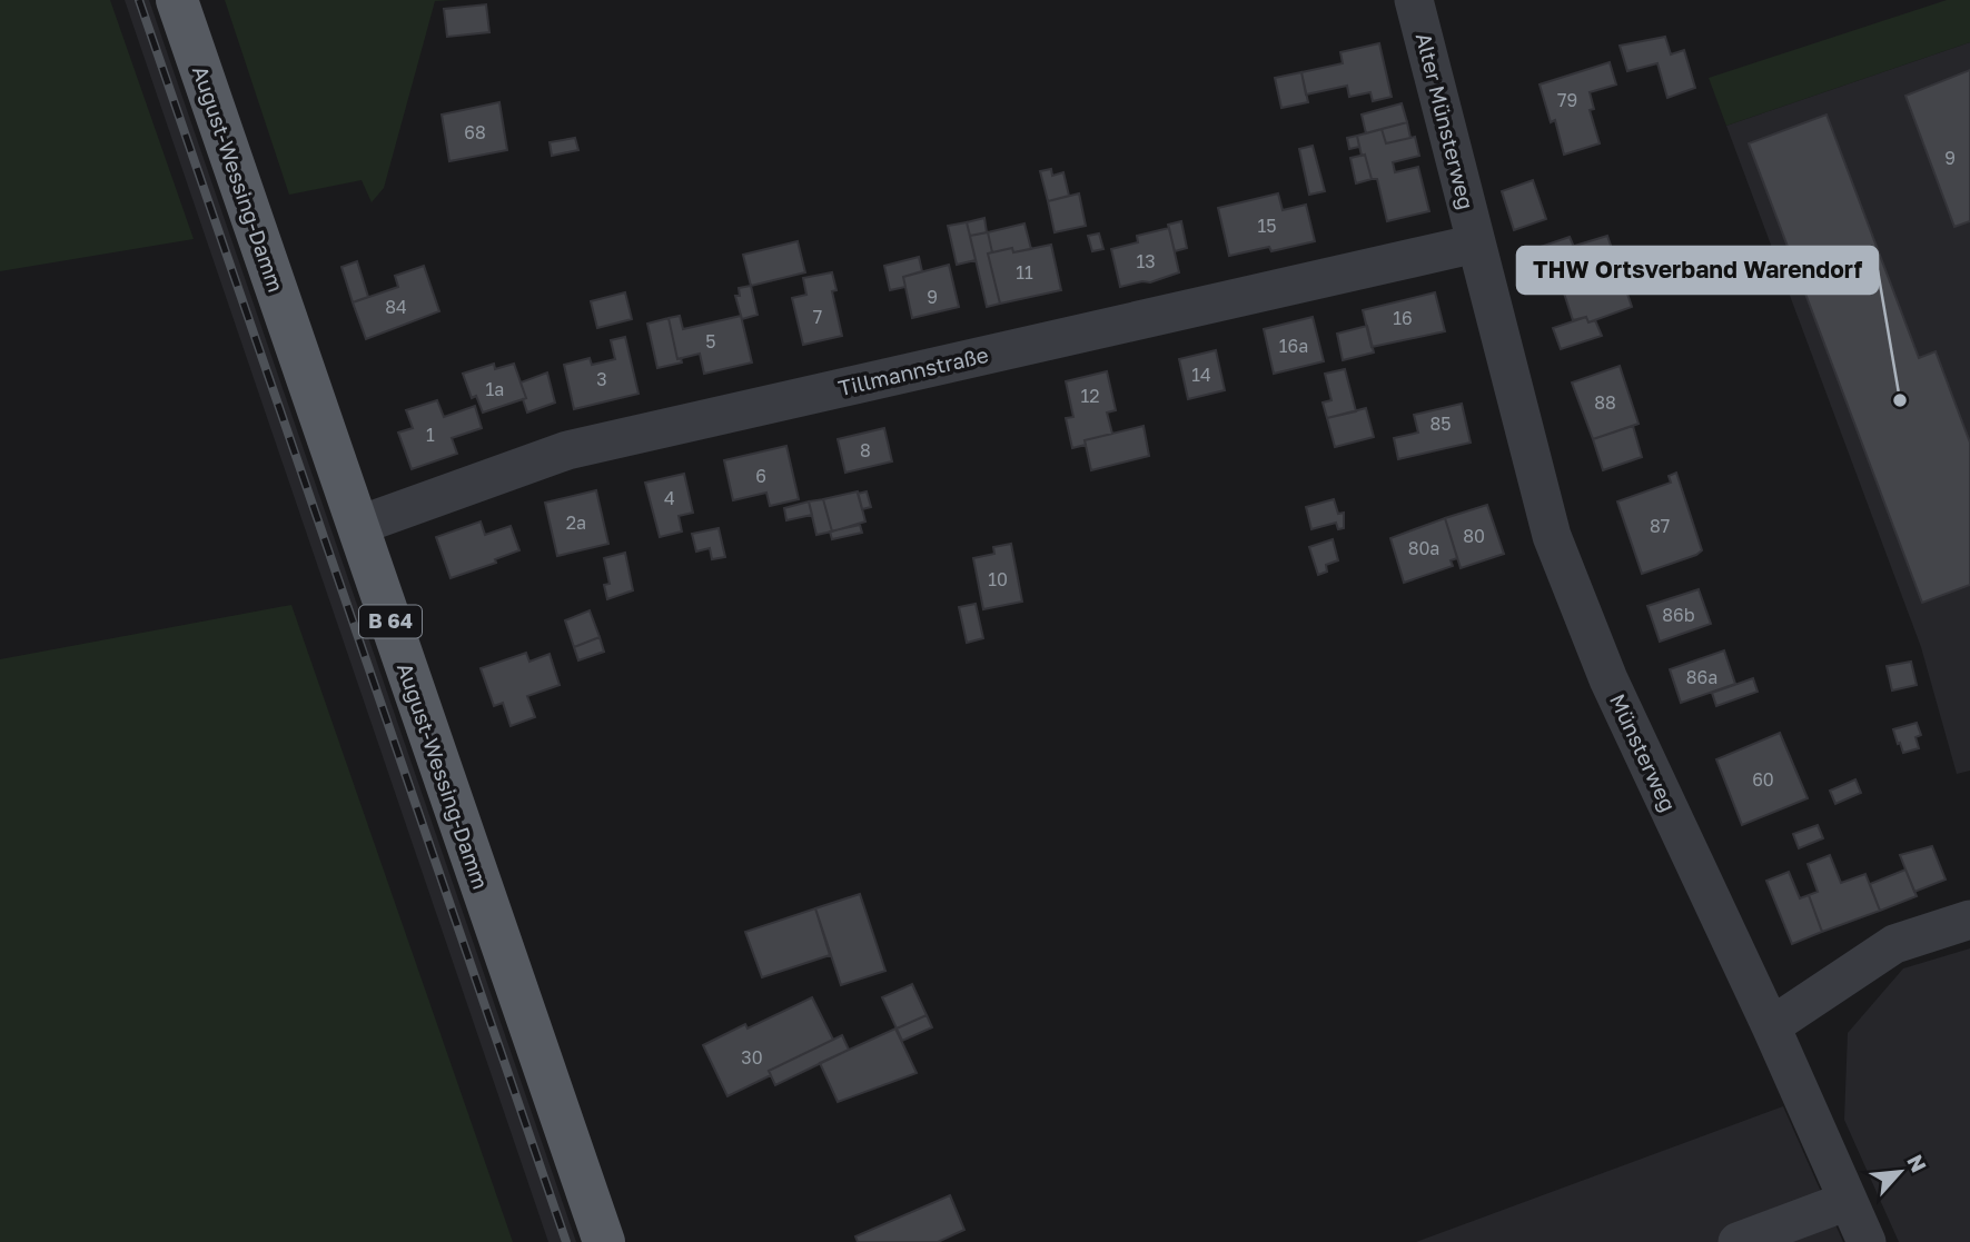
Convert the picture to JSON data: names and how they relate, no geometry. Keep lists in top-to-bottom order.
{
  "streets": {
    "main road": ["August-Wessing-Damm", "B 64"],
    "street": ["Alter Münsterweg", "Tillmannstraße", "Münsterweg"]
  },
  "crossings": [
    ["Alter Münsterweg", "Tillmannstraße"],
    ["Alter Münsterweg", "Münsterweg"],
    ["August-Wessing-Damm", "Tillmannstraße"],
    ["Tillmannstraße", "Münsterweg"]
  ],
  "places": ["THW Ortsverband Warendorf"],
  "house_numbers": [
    "79",
    "68",
    "9",
    "15",
    "13",
    "11",
    "9",
    "84",
    "7",
    "16",
    "5",
    "16a",
    "14",
    "3",
    "1a",
    "12",
    "88",
    "85",
    "1",
    "8",
    "6",
    "4",
    "2a",
    "87",
    "80",
    "80a",
    "10",
    "86b",
    "86a",
    "60",
    "30"
  ],
  "north": "top right"
}
